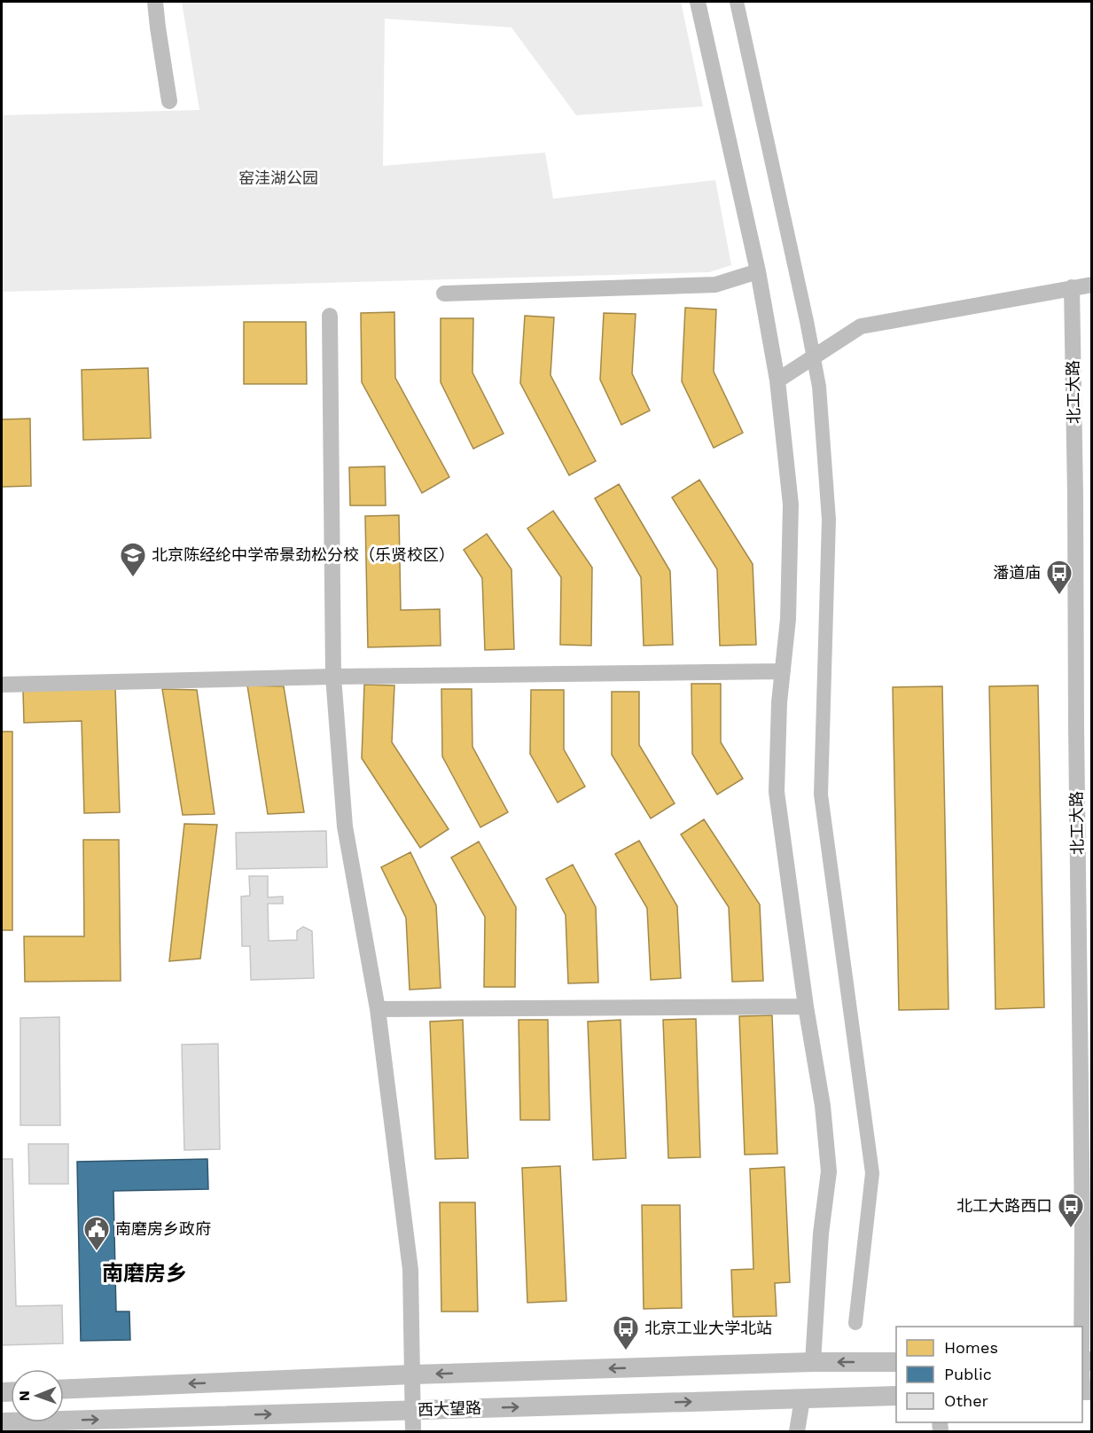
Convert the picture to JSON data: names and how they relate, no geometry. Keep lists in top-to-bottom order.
{
  "streets": {
    "main road": ["西大望路"],
    "street": ["北工大路"]
  },
  "districts": ["南磨房乡"],
  "parks": ["窑洼湖公园"],
  "places": {
    "school or university": ["北京陈经纶中学帝景劲松分校（乐贤校区）"],
    "bus stop": ["潘道庙", "北工大路西口", "北京工业大学北站"],
    "public building": ["南磨房乡政府"]
  },
  "legend": ["Homes", "Public", "Other"],
  "north": "left"
}
